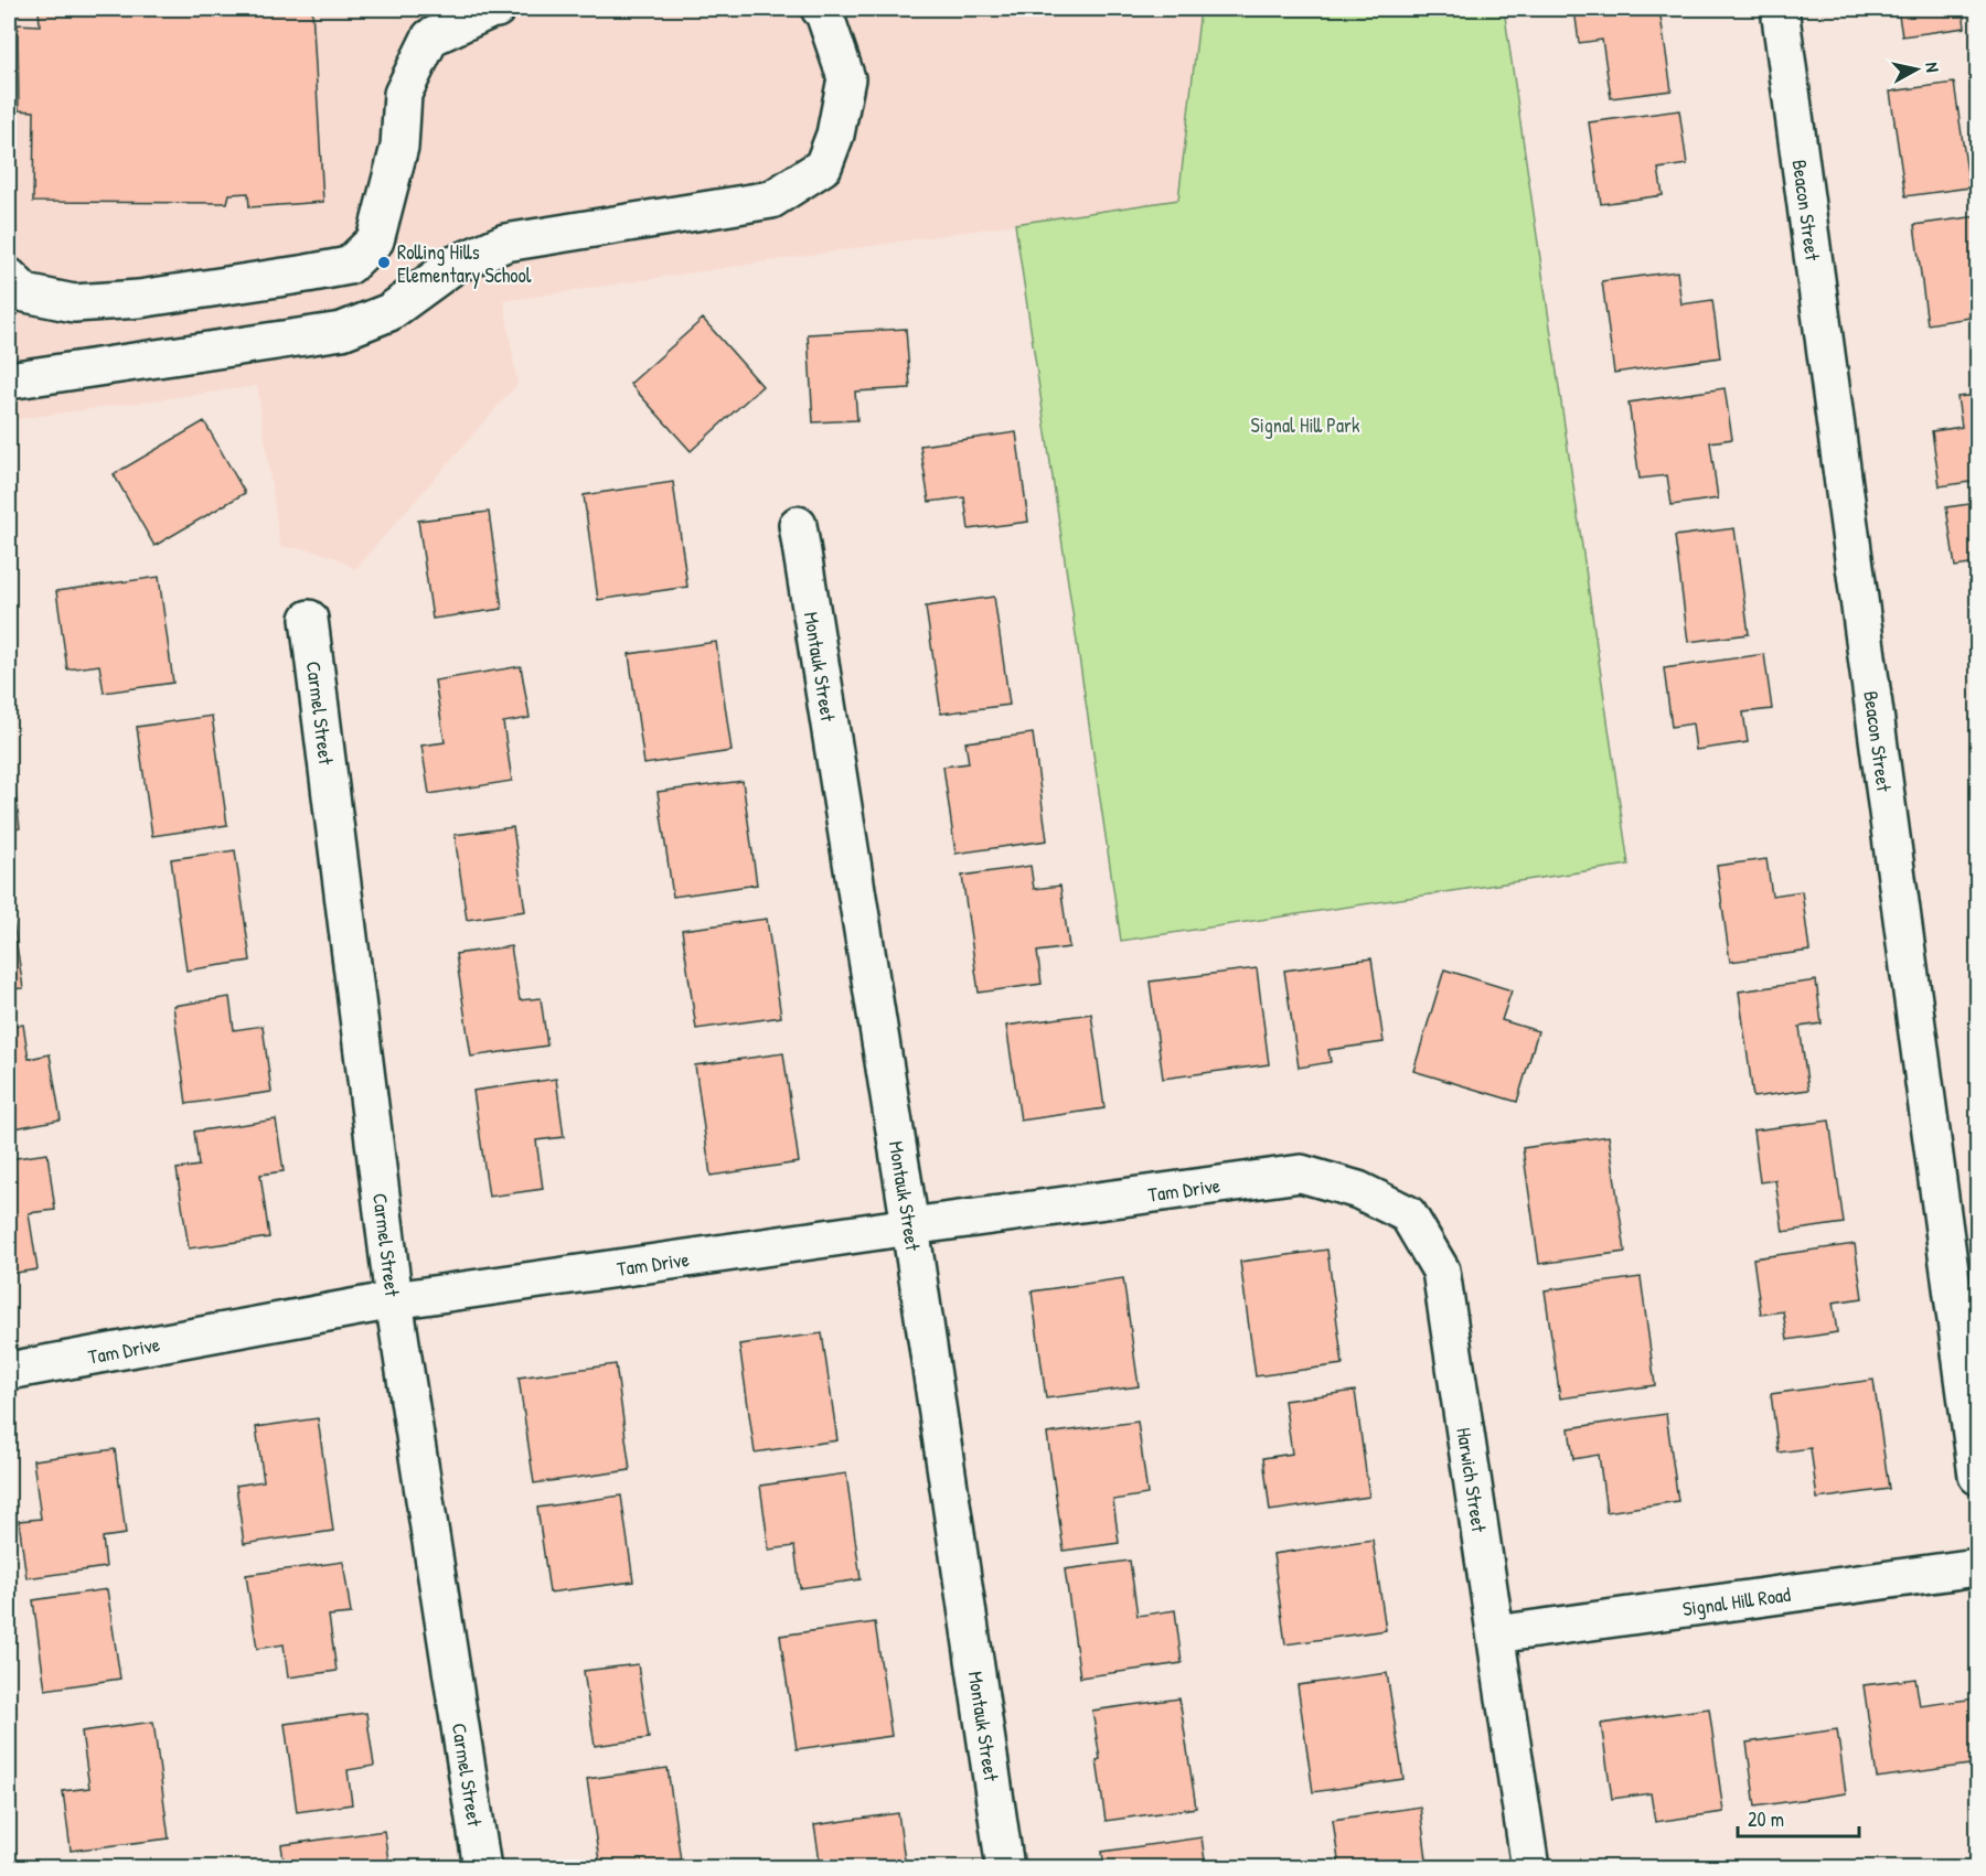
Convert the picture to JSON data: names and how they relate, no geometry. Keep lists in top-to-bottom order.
{
  "streets": {
    "street": [
      "Beacon Street",
      "Montauk Street",
      "Carmel Street",
      "Tam Drive",
      "Harwich Street",
      "Signal Hill Road"
    ]
  },
  "crossings": [
    ["Montauk Street", "Tam Drive"],
    ["Carmel Street", "Tam Drive"],
    ["Tam Drive", "Harwich Street"],
    ["Harwich Street", "Signal Hill Road"]
  ],
  "parks": ["Signal Hill Park"],
  "places": ["Rolling Hills Elementary School"],
  "scale_bar": "20 m",
  "north": "right"
}
